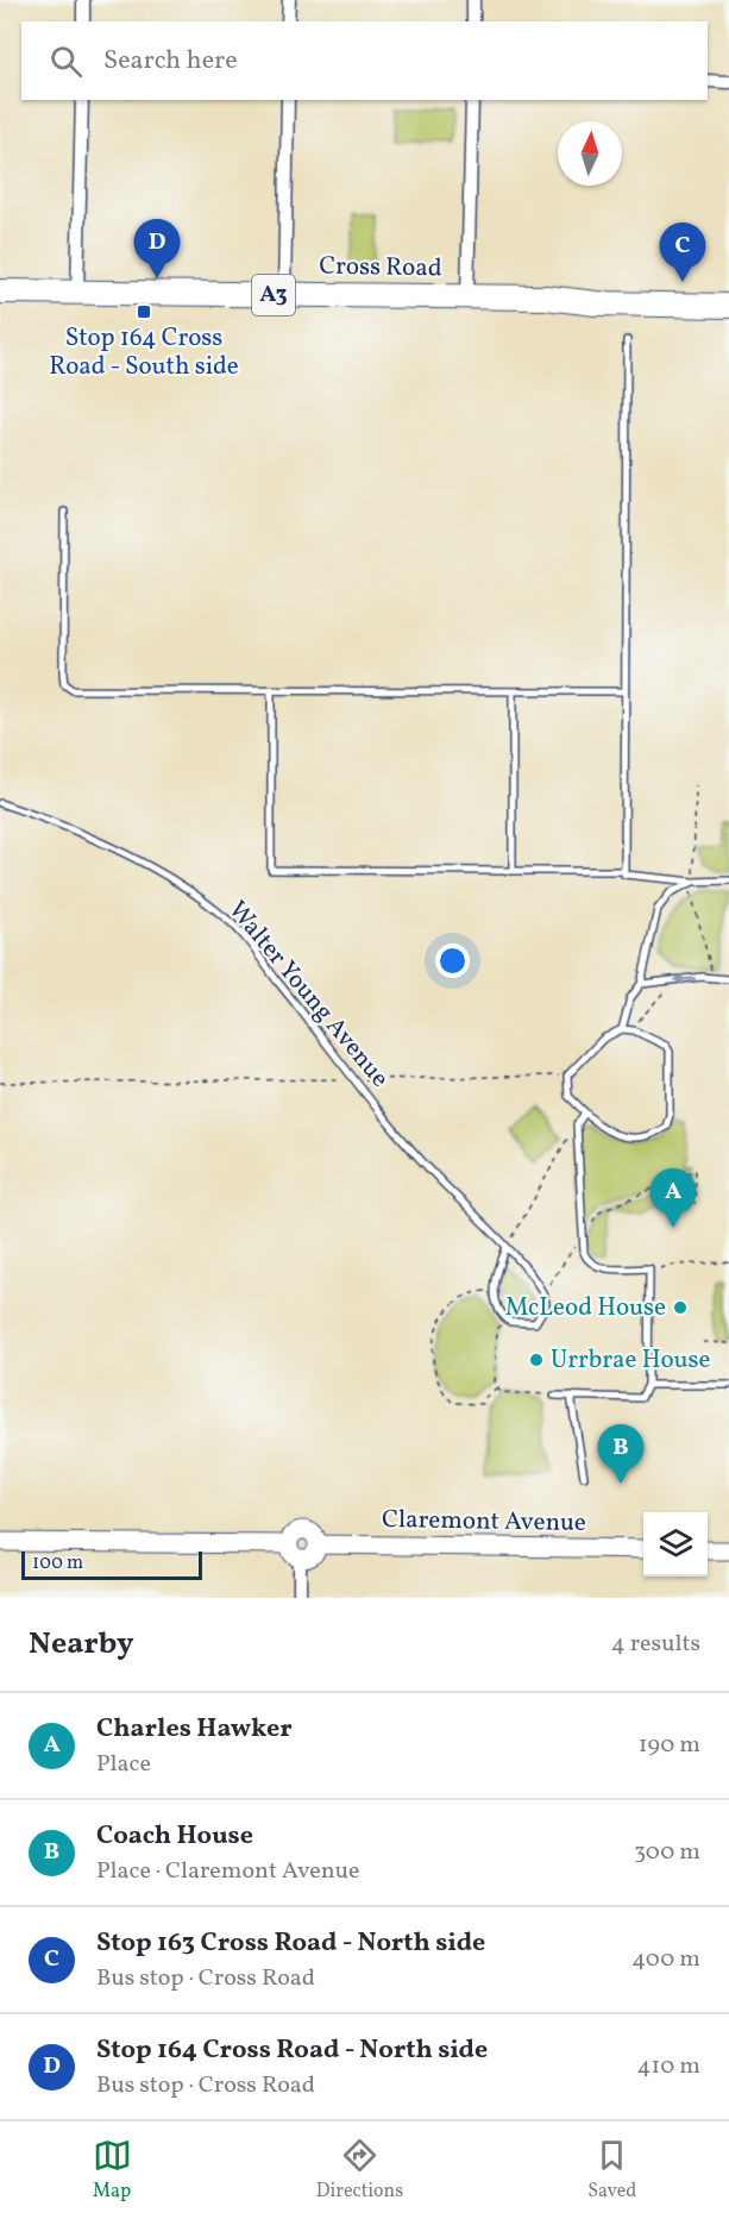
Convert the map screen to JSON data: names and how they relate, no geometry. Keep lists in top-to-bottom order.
{
  "streets": {
    "highway": ["Cross Road", "A3"],
    "street": ["Claremont Avenue"],
    "lane": ["Walter Young Avenue"]
  },
  "places": {
    "transit": ["Stop 164 Cross Road - South side"],
    "other": ["McLeod House", "Urrbrae House"]
  },
  "scale_bar": "100 m",
  "north": "top",
  "page": {
    "search": "Search here",
    "pins": [
      "D",
      "C",
      "A",
      "B"
    ],
    "scale": "100 m",
    "heading": ["Nearby", "4 results"],
    "list": [
      {
        "mark": "A",
        "name": "Charles Hawker",
        "note": "Place",
        "value": "190 m"
      },
      {
        "mark": "B",
        "name": "Coach House",
        "note": "Place · Claremont Avenue",
        "value": "300 m"
      },
      {
        "mark": "C",
        "name": "Stop 163 Cross Road - North side",
        "note": "Bus stop · Cross Road",
        "value": "400 m"
      },
      {
        "mark": "D",
        "name": "Stop 164 Cross Road - North side",
        "note": "Bus stop · Cross Road",
        "value": "410 m"
      }
    ],
    "nav": ["Map", "Directions", "Saved"]
  }
}
